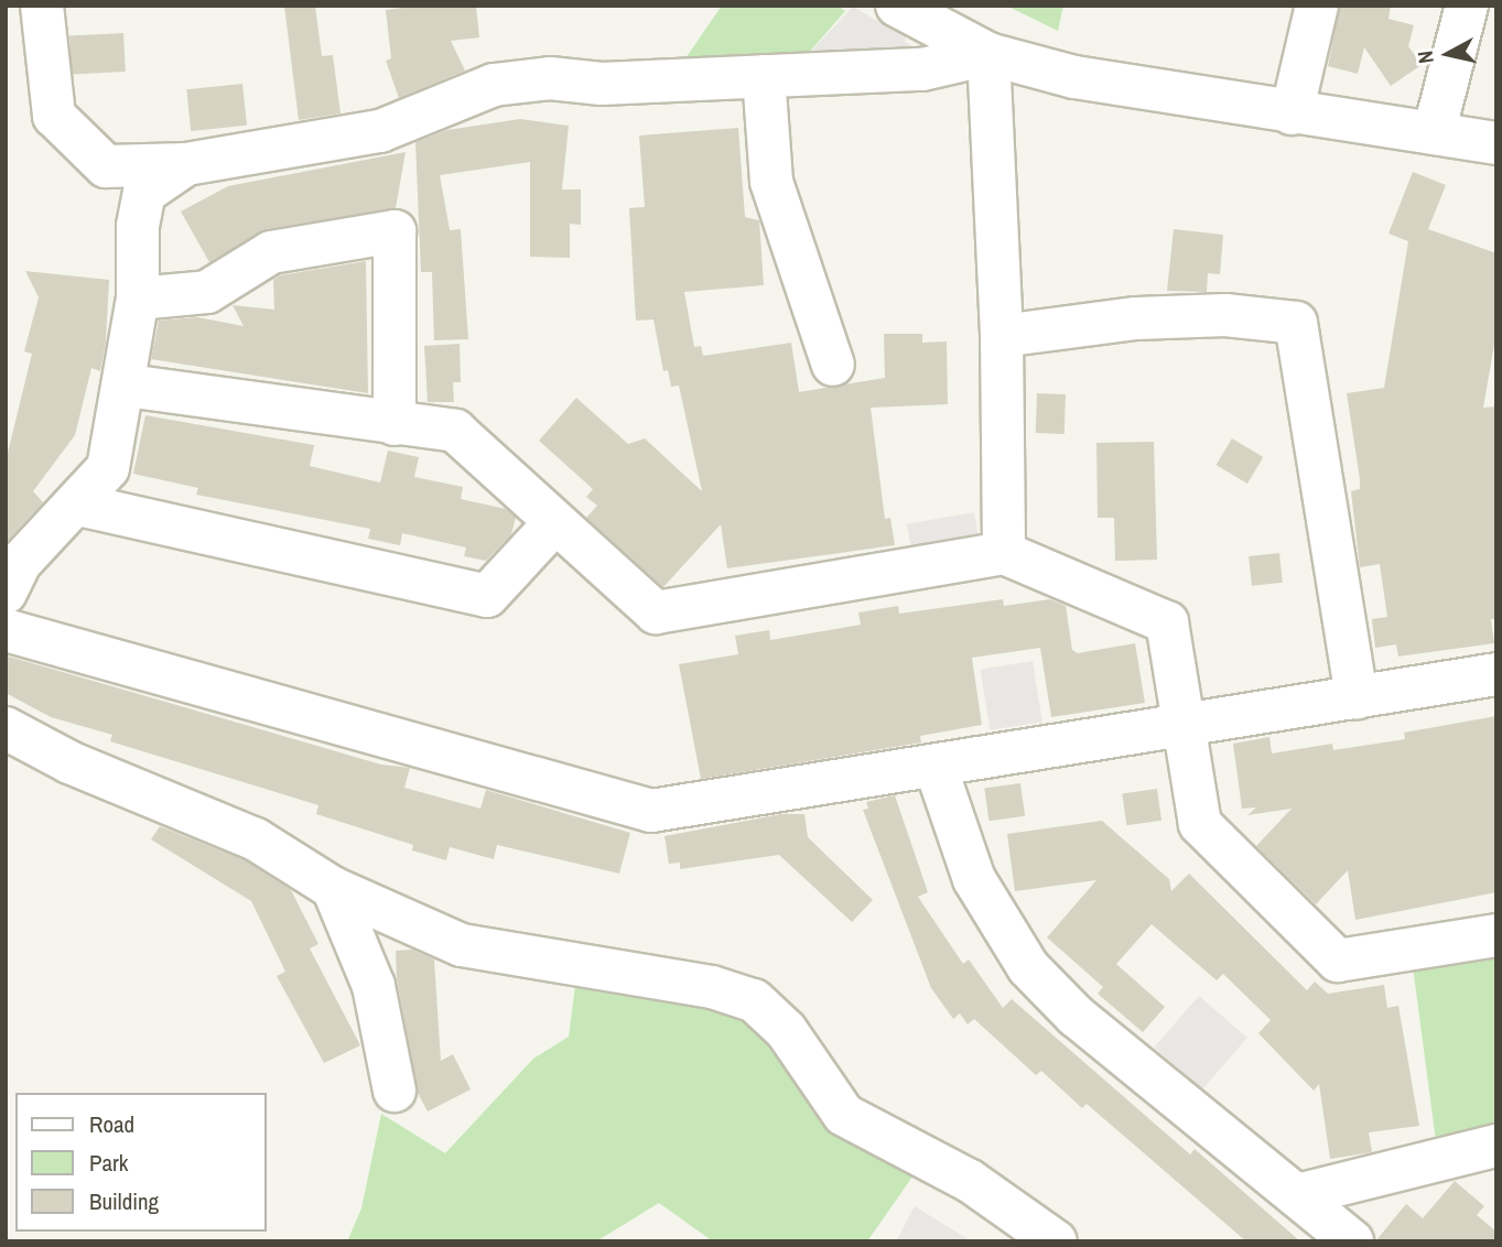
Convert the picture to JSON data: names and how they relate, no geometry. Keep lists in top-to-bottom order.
{
  "legend": ["Road", "Park", "Building"],
  "north": "left"
}
